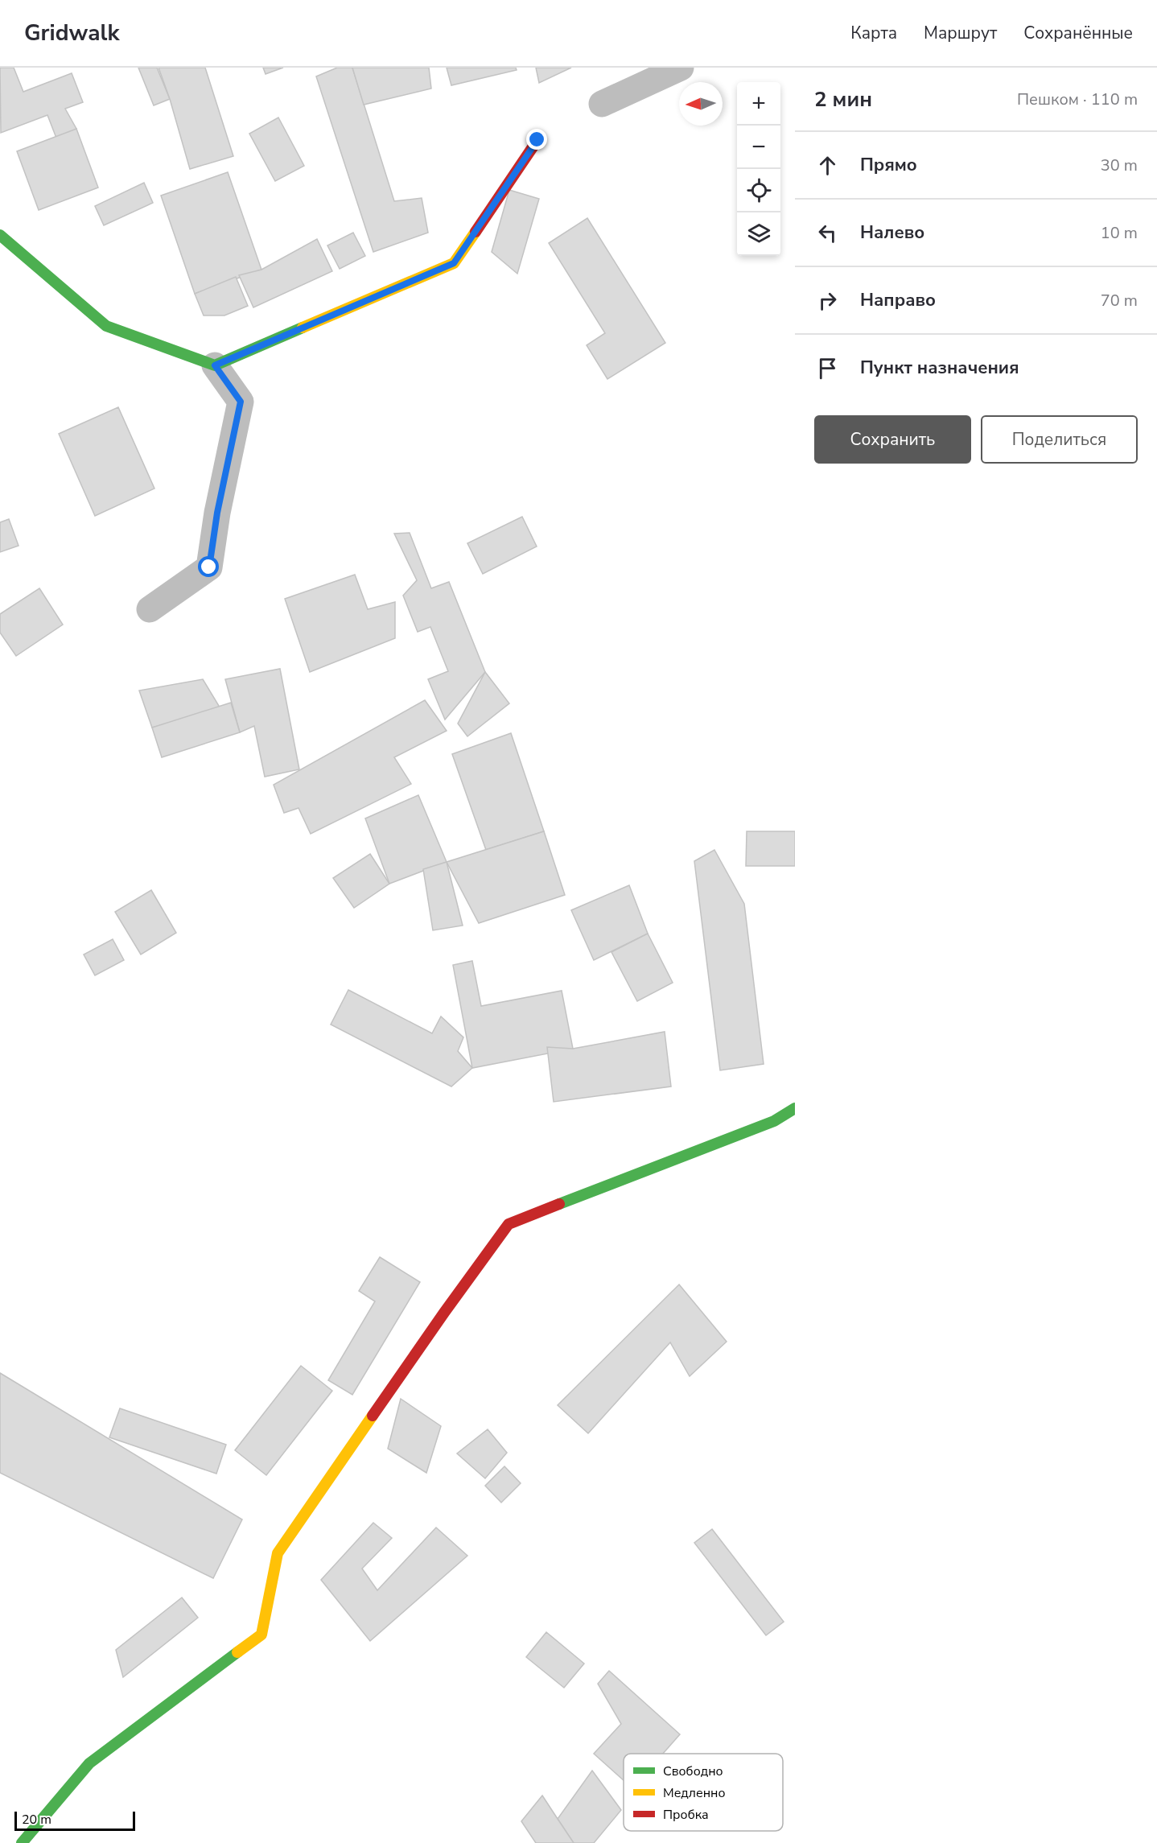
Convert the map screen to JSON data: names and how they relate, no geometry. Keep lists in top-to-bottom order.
{
  "legend": ["Свободно", "Медленно", "Пробка"],
  "scale_bar": "20 m",
  "north": "left",
  "page": {
    "header": "Gridwalk",
    "nav": ["Карта", "Маршрут", "Сохранённые"],
    "heading": ["2 мин", "Пешком · 110 m"],
    "map_buttons": ["+", "−"],
    "list": [
      ["Прямо", "30 m"],
      ["Налево", "10 m"],
      ["Направо", "70 m"],
      "Пункт назначения"
    ],
    "buttons": ["Сохранить", "Поделиться"],
    "scale": "20 m"
  }
}
